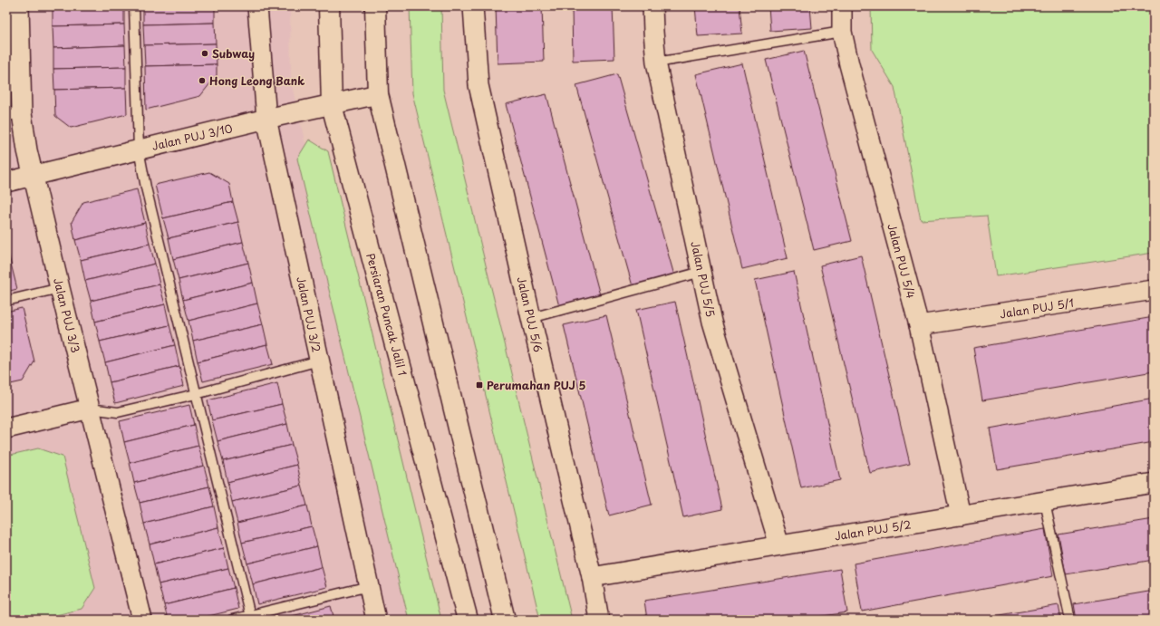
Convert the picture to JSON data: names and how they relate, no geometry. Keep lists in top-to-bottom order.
{
  "streets": {
    "main road": ["Persiaran Puncak Jalil 1"],
    "street": [
      "Jalan PUJ 3/10",
      "Jalan PUJ 5/4",
      "Jalan PUJ 5/5",
      "Jalan PUJ 5/1",
      "Jalan PUJ 3/2",
      "Jalan PUJ 5/6",
      "Jalan PUJ 3/3",
      "Jalan PUJ 5/2"
    ]
  },
  "crossings": [
    ["Jalan PUJ 3/10", "Jalan PUJ 3/2"],
    ["Jalan PUJ 3/10", "Persiaran Puncak Jalil 1"],
    ["Jalan PUJ 3/10", "Jalan PUJ 3/3"],
    ["Jalan PUJ 5/4", "Jalan PUJ 5/1"],
    ["Jalan PUJ 5/4", "Jalan PUJ 5/2"],
    ["Jalan PUJ 5/5", "Jalan PUJ 5/2"],
    ["Jalan PUJ 5/6", "Jalan PUJ 5/2"]
  ],
  "places": {
    "other": ["Subway", "Hong Leong Bank"],
    "transit": ["Perumahan PUJ 5"]
  }
}
